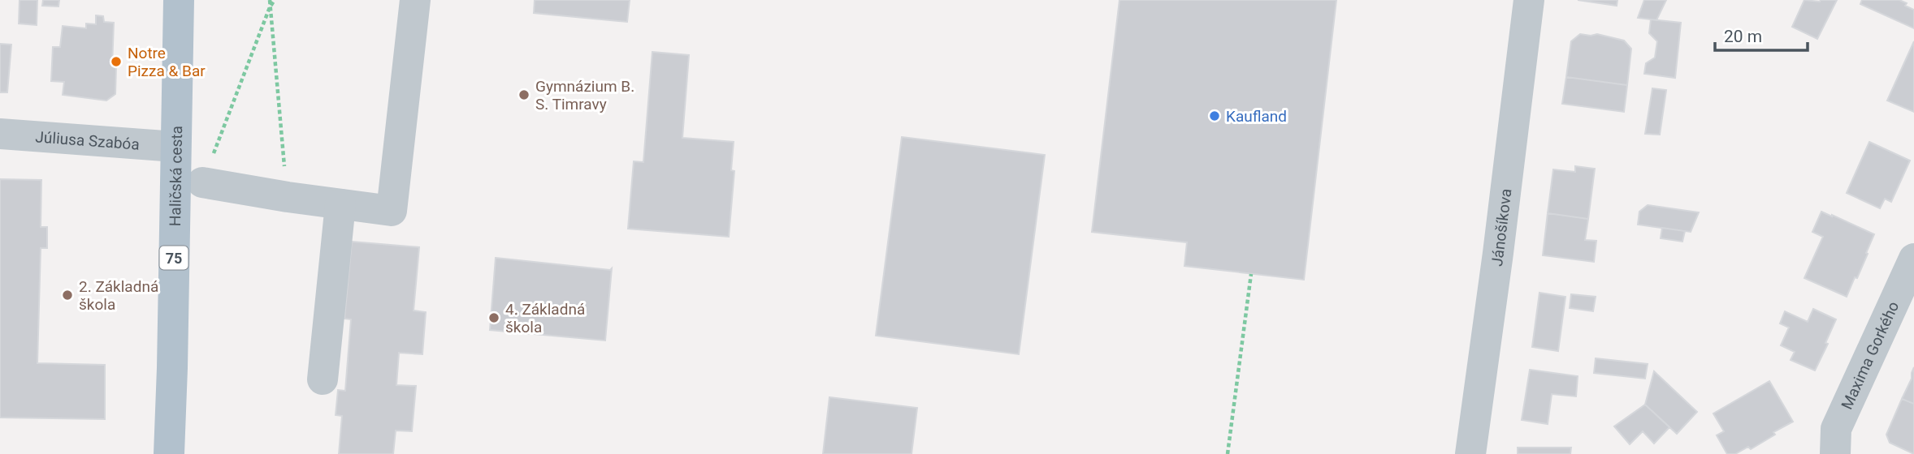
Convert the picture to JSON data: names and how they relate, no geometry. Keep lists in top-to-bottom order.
{
  "streets": {
    "main road": ["Haličská cesta", "75"],
    "street": ["Júliusa Szabóa", "Jánošíkova", "Maxima Gorkého"]
  },
  "crossings": [
    ["Júliusa Szabóa", "Haličská cesta"]
  ],
  "places": [
    "Notre Pizza & Bar",
    "Gymnázium B. S. Timravy",
    "Kaufland",
    "2. Základná škola",
    "4. Základná škola"
  ],
  "scale_bar": "20 m"
}
